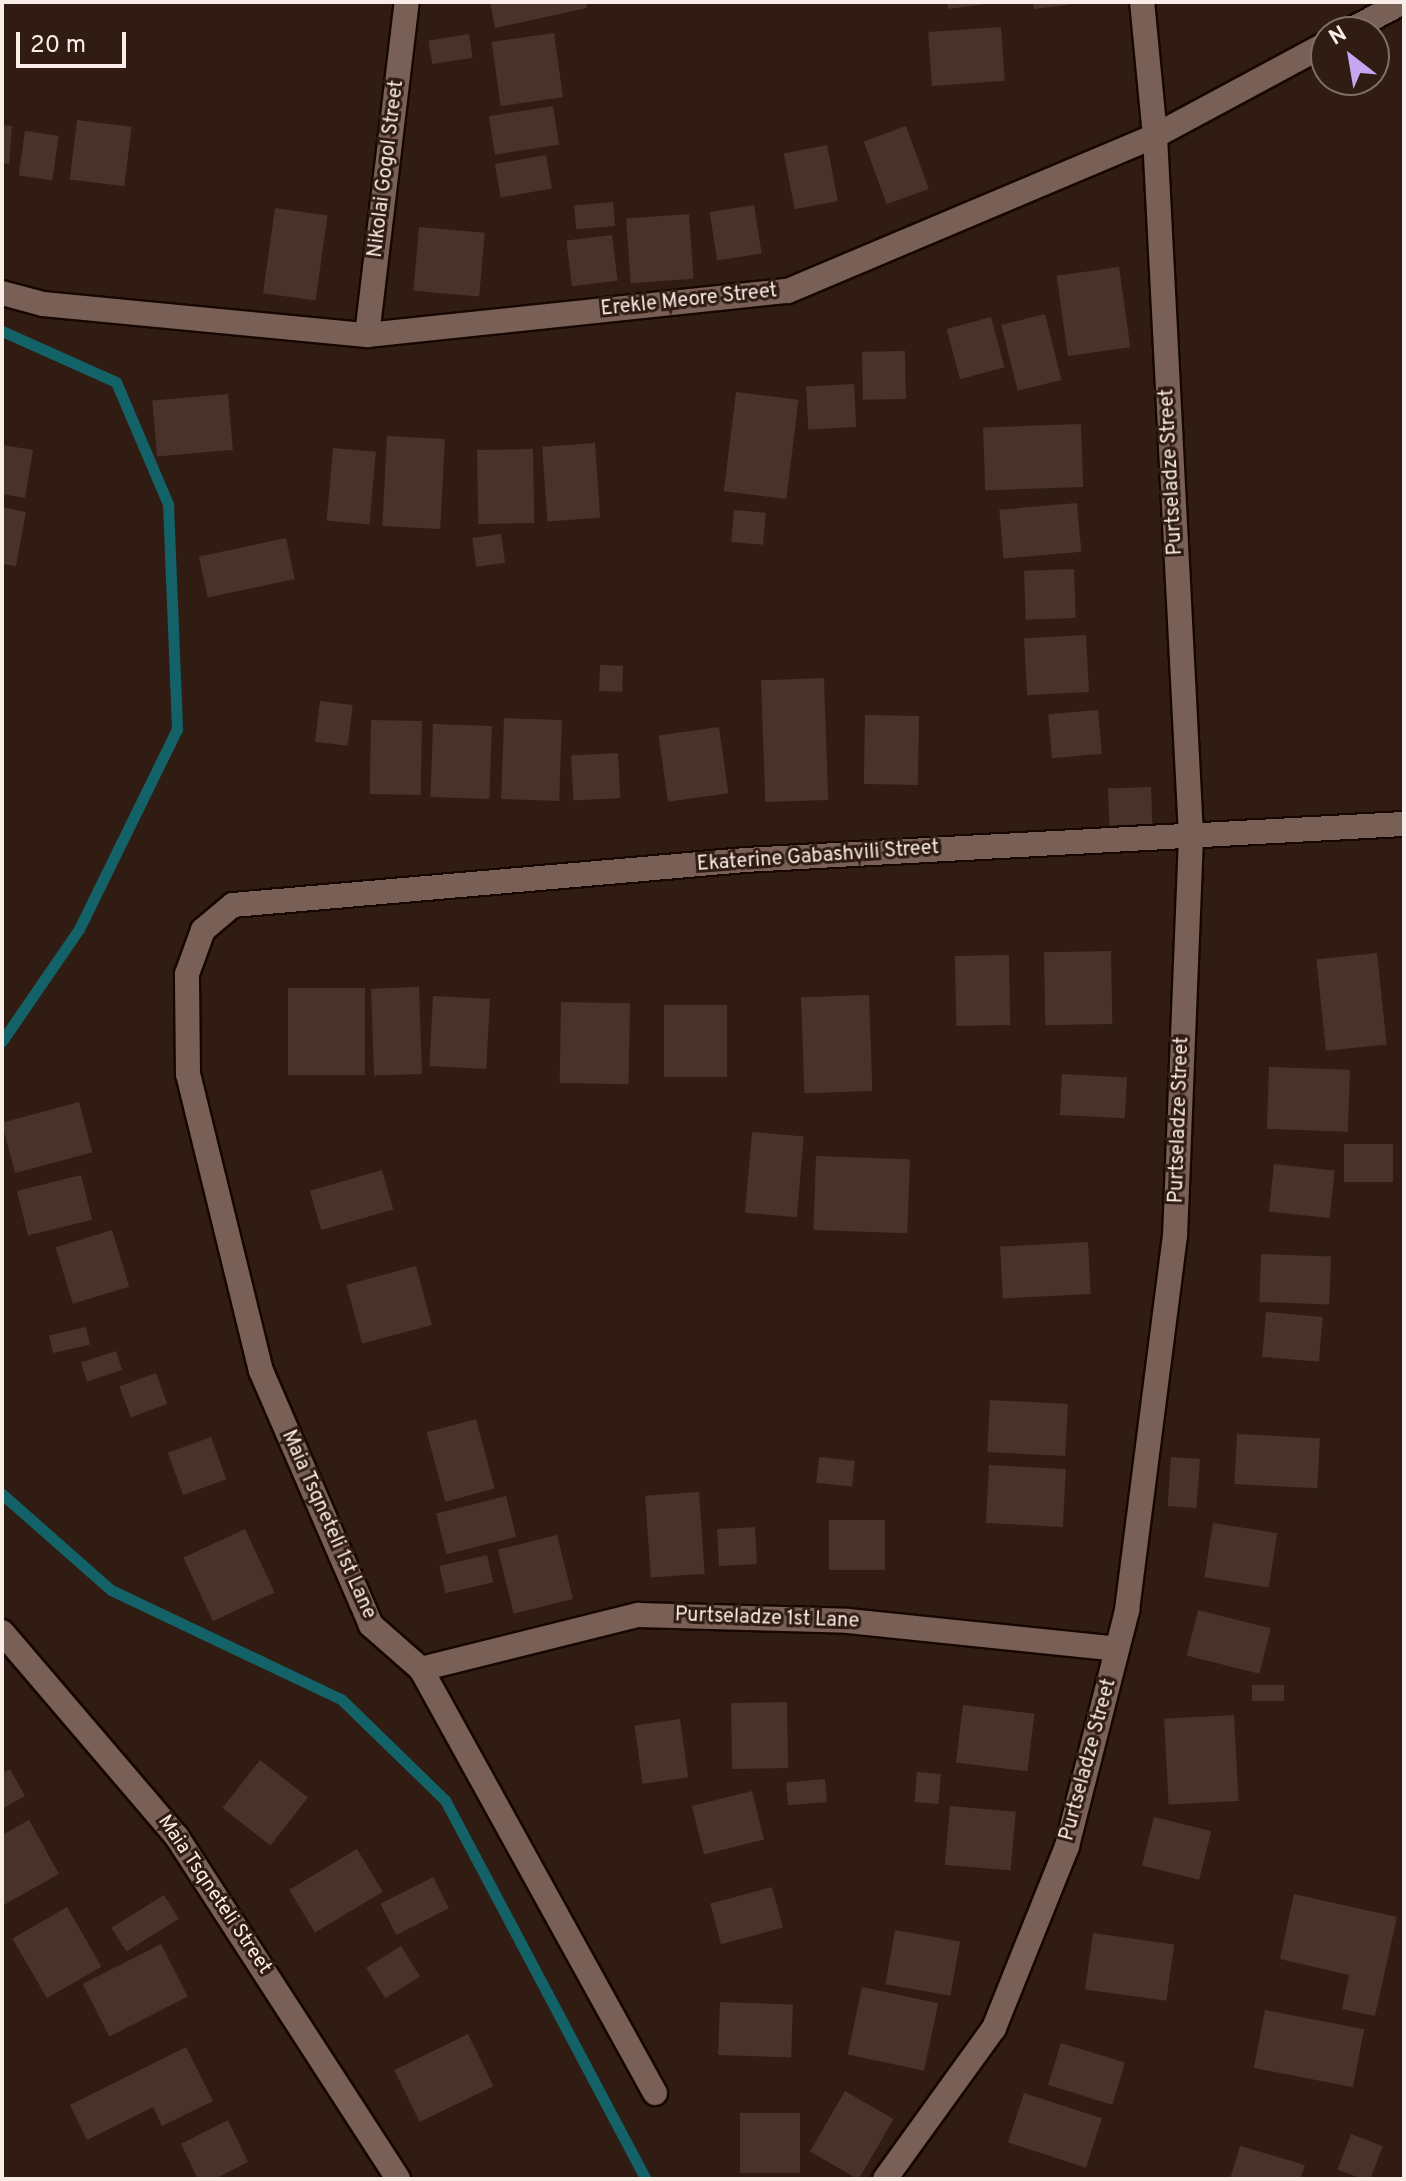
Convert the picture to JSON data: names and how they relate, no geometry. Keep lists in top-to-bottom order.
{
  "streets": {
    "street": [
      "Nikolai Gogol Street",
      "Erekle Meore Street",
      "Purtseladze Street",
      "Ekaterine Gabashvili Street",
      "Maia Tsqneteli 1st Lane",
      "Purtseladze 1st Lane",
      "Maia Tsqneteli Street"
    ]
  },
  "crossings": [
    ["Nikolai Gogol Street", "Erekle Meore Street"],
    ["Erekle Meore Street", "Purtseladze Street"],
    ["Purtseladze Street", "Ekaterine Gabashvili Street"],
    ["Purtseladze Street", "Purtseladze 1st Lane"],
    ["Ekaterine Gabashvili Street", "Maia Tsqneteli 1st Lane"],
    ["Maia Tsqneteli 1st Lane", "Purtseladze 1st Lane"]
  ],
  "scale_bar": "20 m",
  "north": "top left"
}
